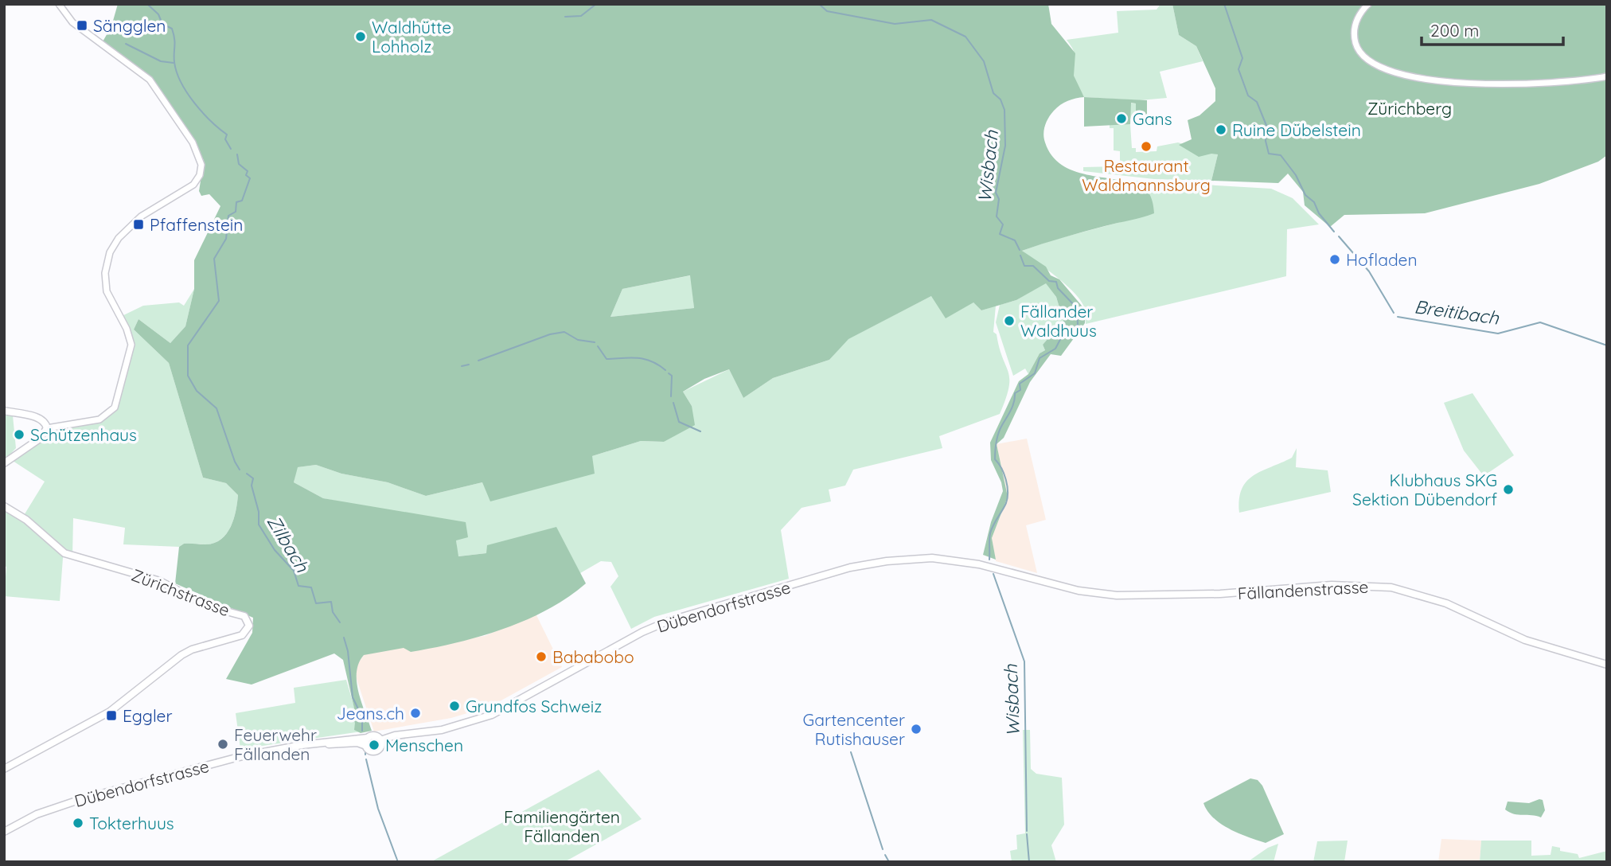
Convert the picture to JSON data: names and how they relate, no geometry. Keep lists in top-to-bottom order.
{
  "streets": {
    "main road": ["Fällandenstrasse", "Zürichstrasse", "Dübendorfstrasse"]
  },
  "crossings": [
    ["Fällandenstrasse", "Dübendorfstrasse"]
  ],
  "water": ["Wisbach", "Breitibach", "Zilbach"],
  "parks": ["Zürichberg", "Familiengärten Fällanden"],
  "places": {
    "transit": ["Sängglen", "Pfaffenstein", "Eggler"],
    "other": [
      "Waldhütte Lohholz",
      "Gans",
      "Ruine Dübelstein",
      "Restaurant Waldmannsburg",
      "Hofladen",
      "Fällander Waldhuus",
      "Schützenhaus",
      "Klubhaus SKG Sektion Dübendorf",
      "Bababobo",
      "Grundfos Schweiz",
      "Jeans.ch",
      "Gartencenter Rutishauser",
      "Feuerwehr Fällanden",
      "Menschen",
      "Tokterhuus"
    ]
  },
  "scale_bar": "200 m"
}
